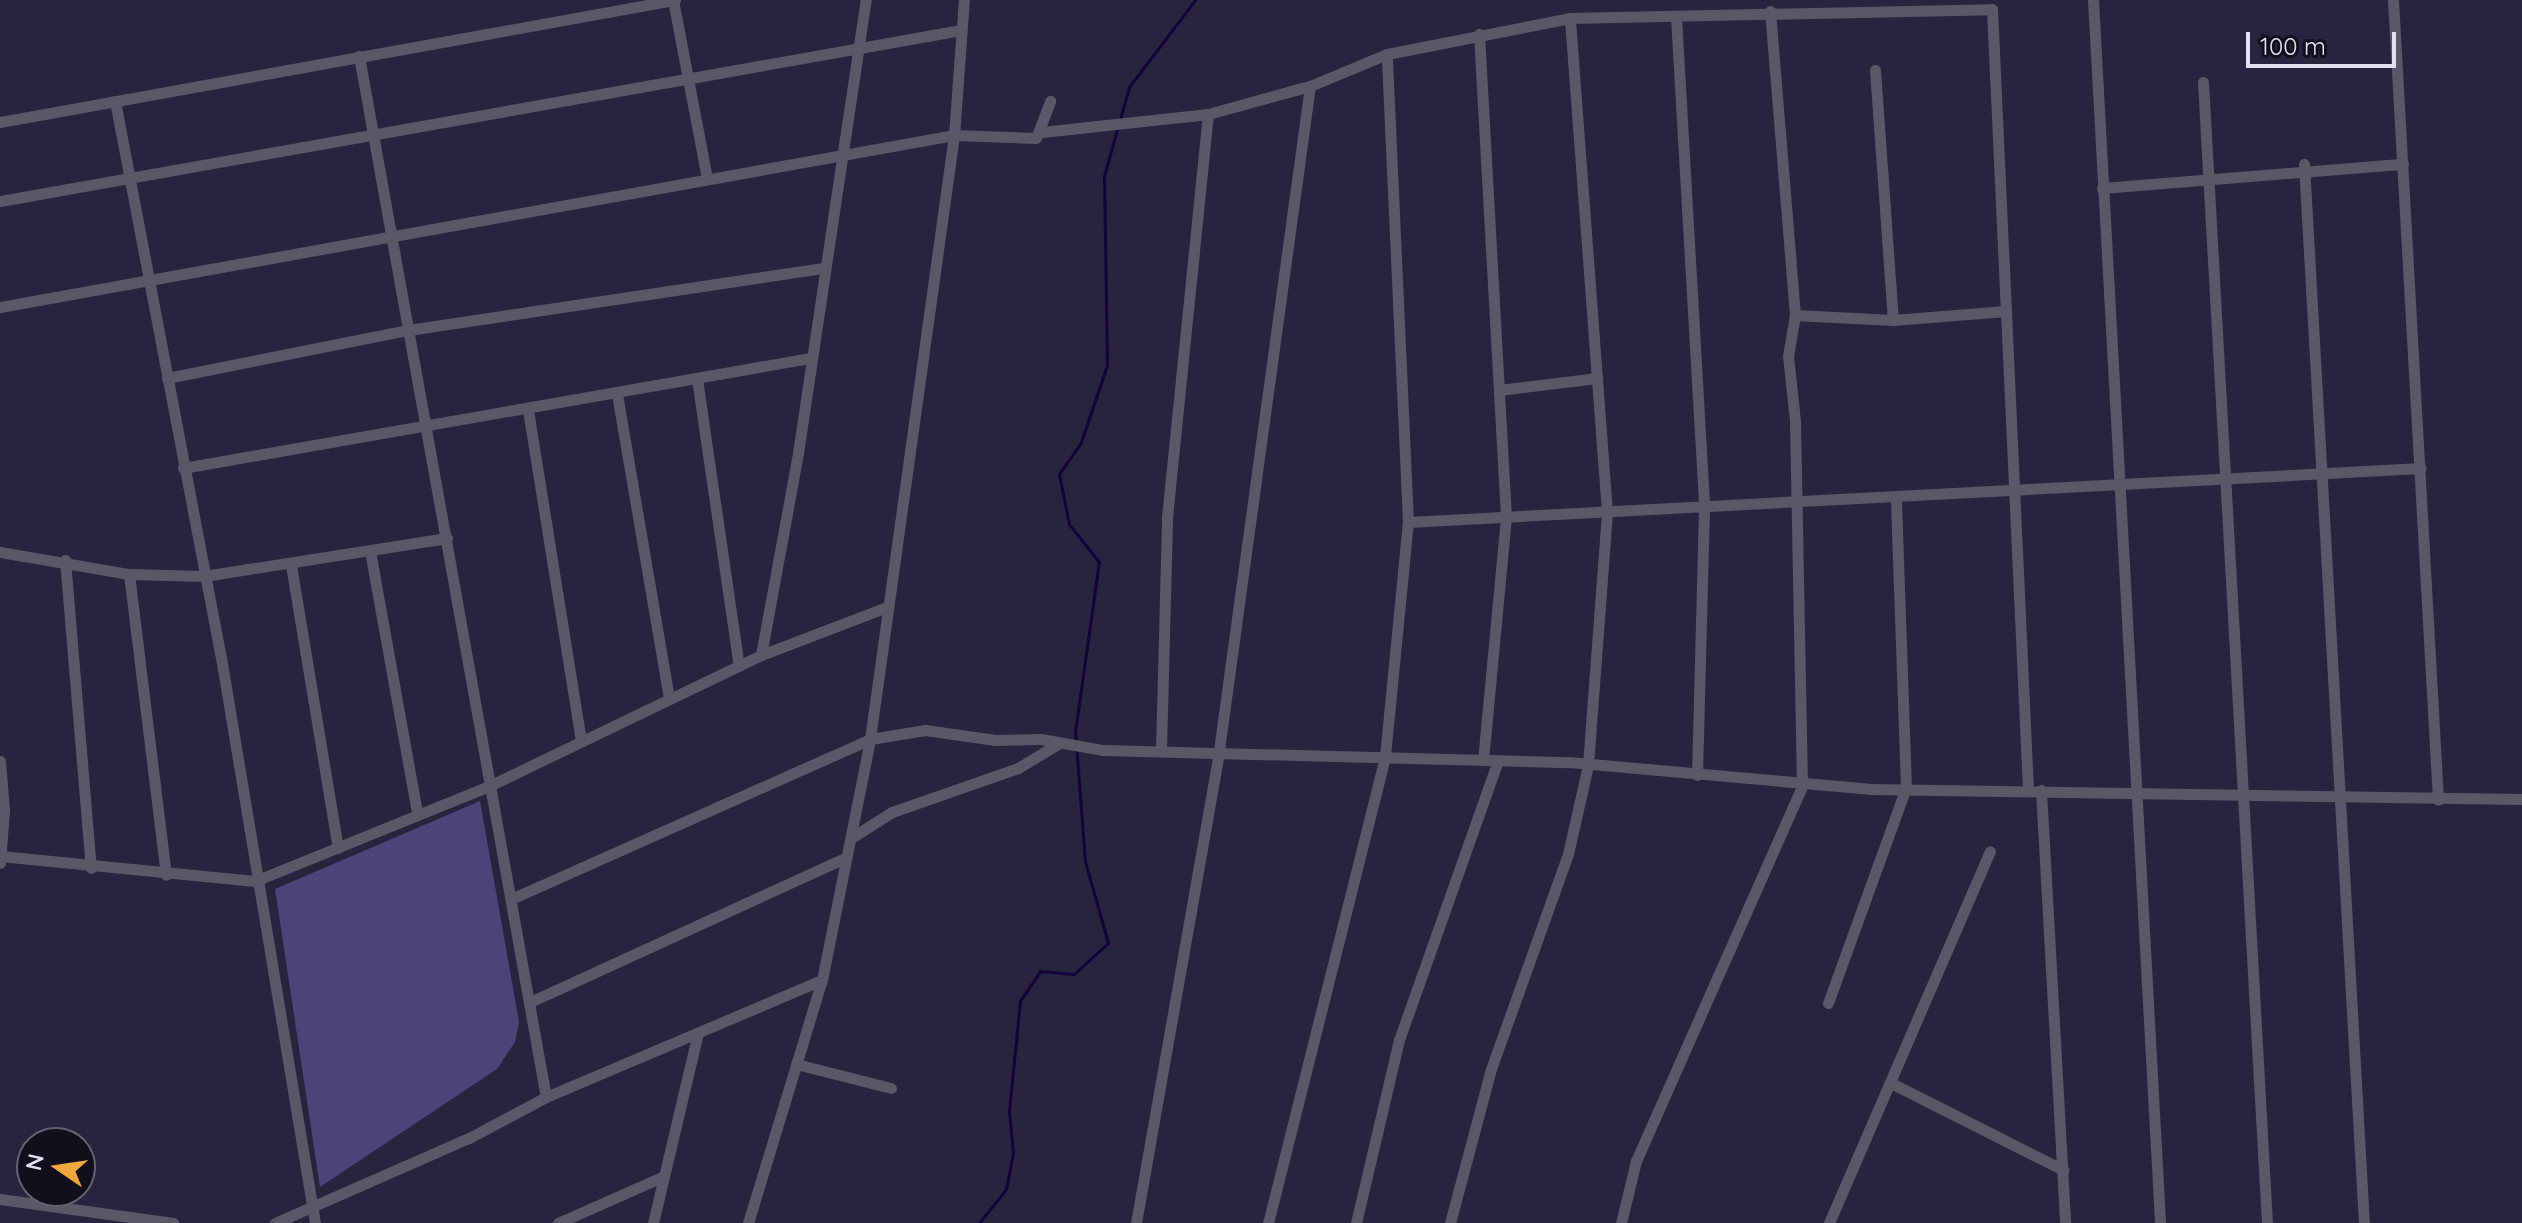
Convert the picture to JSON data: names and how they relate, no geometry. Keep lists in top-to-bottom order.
{
  "scale_bar": "100 m",
  "north": "left"
}
